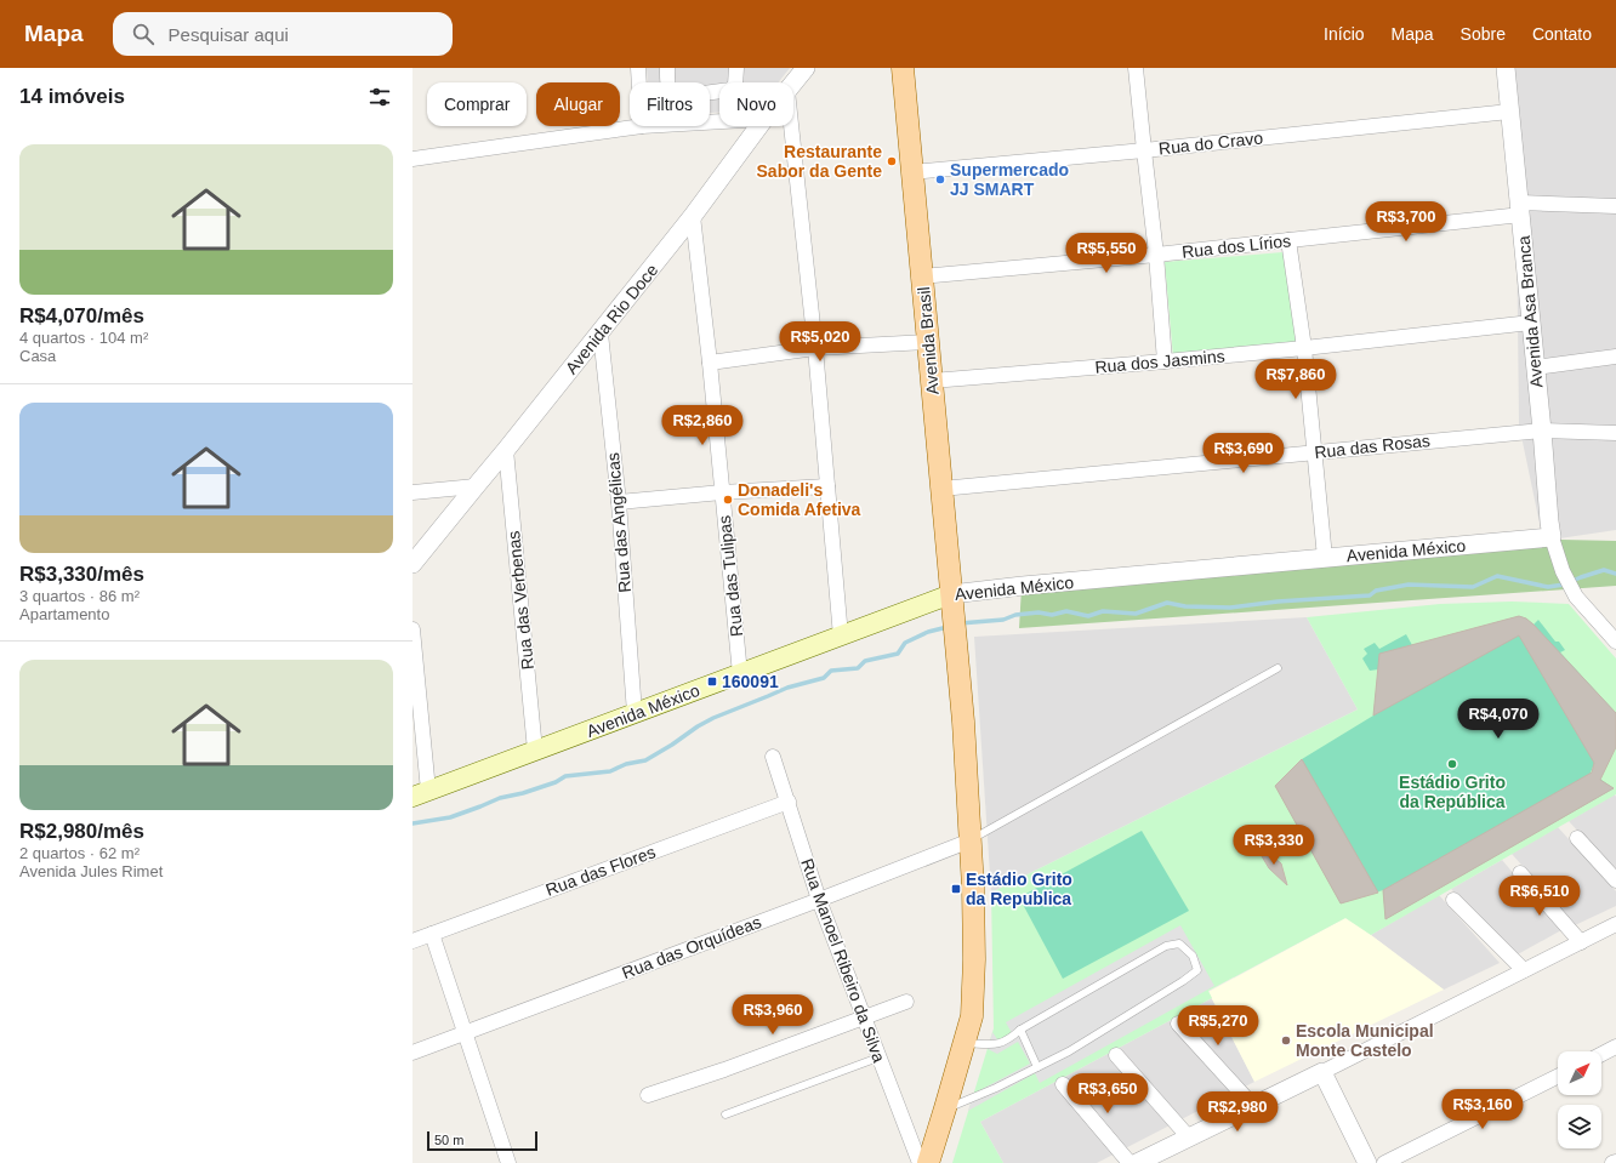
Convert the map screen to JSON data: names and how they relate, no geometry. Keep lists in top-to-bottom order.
{
  "streets": {
    "main road": ["Avenida Brasil", "Avenida México"],
    "street": [
      "Rua do Cravo",
      "Rua dos Lírios",
      "Avenida Asa Branca",
      "Avenida Rio Doce",
      "Rua dos Jasmins",
      "Rua das Rosas",
      "Rua das Angélicas",
      "Rua das Tulipas",
      "Rua das Verbenas",
      "Rua das Flores",
      "Rua das Orquídeas",
      "Rua Manoel Ribeiro da Silva"
    ]
  },
  "crossings": [
    ["Rua do Cravo", "Avenida Asa Branca"],
    ["Rua do Cravo", "Avenida Brasil"],
    ["Rua dos Lírios", "Avenida Asa Branca"],
    ["Rua dos Lírios", "Avenida Brasil"],
    ["Avenida Asa Branca", "Rua dos Jasmins"],
    ["Avenida Asa Branca", "Rua das Rosas"],
    ["Avenida Asa Branca", "Avenida México"],
    ["Avenida Rio Doce", "Rua das Angélicas"],
    ["Avenida Rio Doce", "Rua das Tulipas"],
    ["Avenida Rio Doce", "Rua das Verbenas"],
    ["Avenida Brasil", "Rua dos Jasmins"],
    ["Avenida Brasil", "Rua das Rosas"],
    ["Avenida Brasil", "Avenida México"],
    ["Avenida Brasil", "Rua das Orquídeas"],
    ["Rua das Angélicas", "Avenida México"],
    ["Avenida México", "Rua das Tulipas"],
    ["Avenida México", "Rua das Verbenas"],
    ["Rua das Flores", "Rua Manoel Ribeiro da Silva"],
    ["Rua das Orquídeas", "Rua Manoel Ribeiro da Silva"]
  ],
  "places": {
    "other": [
      "Restaurante Sabor da Gente",
      "Supermercado JJ SMART",
      "Donadeli's Comida Afetiva",
      "Estádio Grito da República",
      "Escola Municipal Monte Castelo"
    ],
    "transit": ["160091", "Estádio Grito da Republica"]
  },
  "scale_bar": "50 m",
  "north": "top right",
  "page": {
    "header": "Mapa",
    "search": "Pesquisar aqui",
    "nav": [
      "Início",
      "Mapa",
      "Sobre",
      "Contato"
    ],
    "heading": "14 imóveis",
    "chip": [
      "Comprar",
      "Alugar",
      "Filtros",
      "Novo"
    ],
    "list": [
      {
        "name": "R$4,070/mês",
        "note": "4 quartos · 104 m² · Casa"
      },
      {
        "name": "R$3,330/mês",
        "note": "3 quartos · 86 m² · Apartamento"
      },
      {
        "name": "R$2,980/mês",
        "note": "2 quartos · 62 m² · Avenida Jules Rimet"
      }
    ],
    "price": [
      "R$3,700",
      "R$5,550",
      "R$5,020",
      "R$7,860",
      "R$2,860",
      "R$3,690",
      "R$4,070",
      "R$3,330",
      "R$6,510",
      "R$3,960",
      "R$5,270",
      "R$3,650",
      "R$3,160",
      "R$2,980"
    ],
    "scale": "50 m"
  }
}
